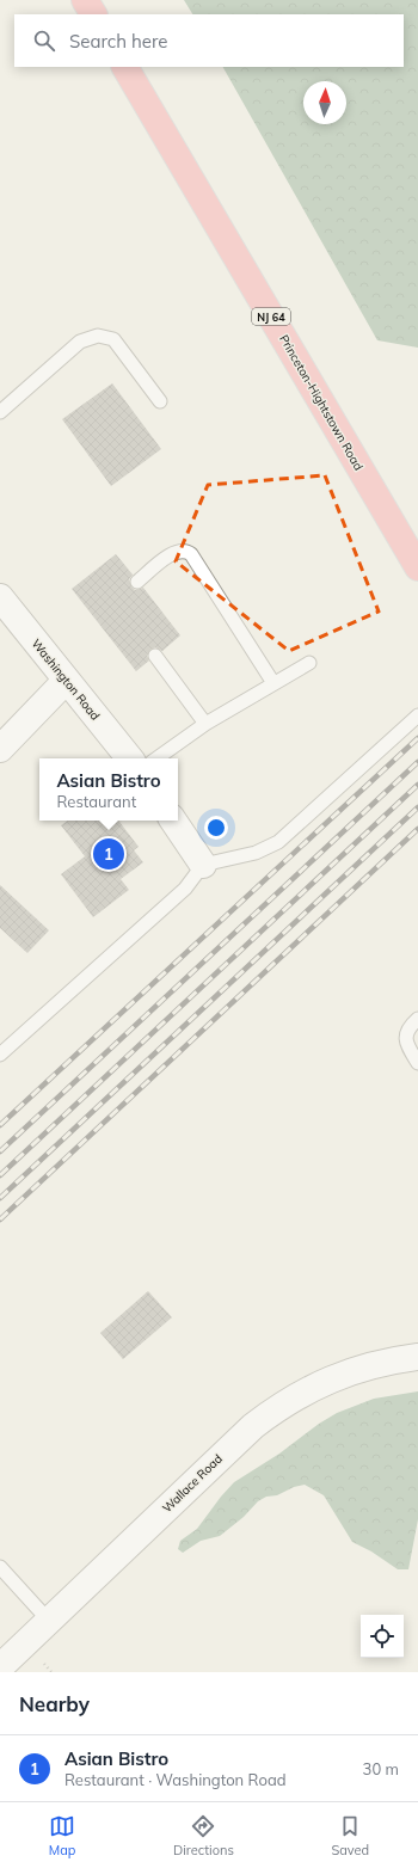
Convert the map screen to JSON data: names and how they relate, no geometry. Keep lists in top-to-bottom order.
{
  "streets": {
    "main road": ["NJ 64", "Princeton-Hightstown Road"],
    "street": ["Washington Road", "Wallace Road"]
  },
  "north": "top",
  "page": {
    "search": "Search here",
    "popup": ["Asian Bistro", "Restaurant"],
    "pins": "1",
    "heading": "Nearby",
    "list": [
      {
        "mark": "1",
        "name": "Asian Bistro",
        "note": "Restaurant · Washington Road",
        "value": "30 m"
      }
    ],
    "nav": ["Map", "Directions", "Saved"]
  }
}
